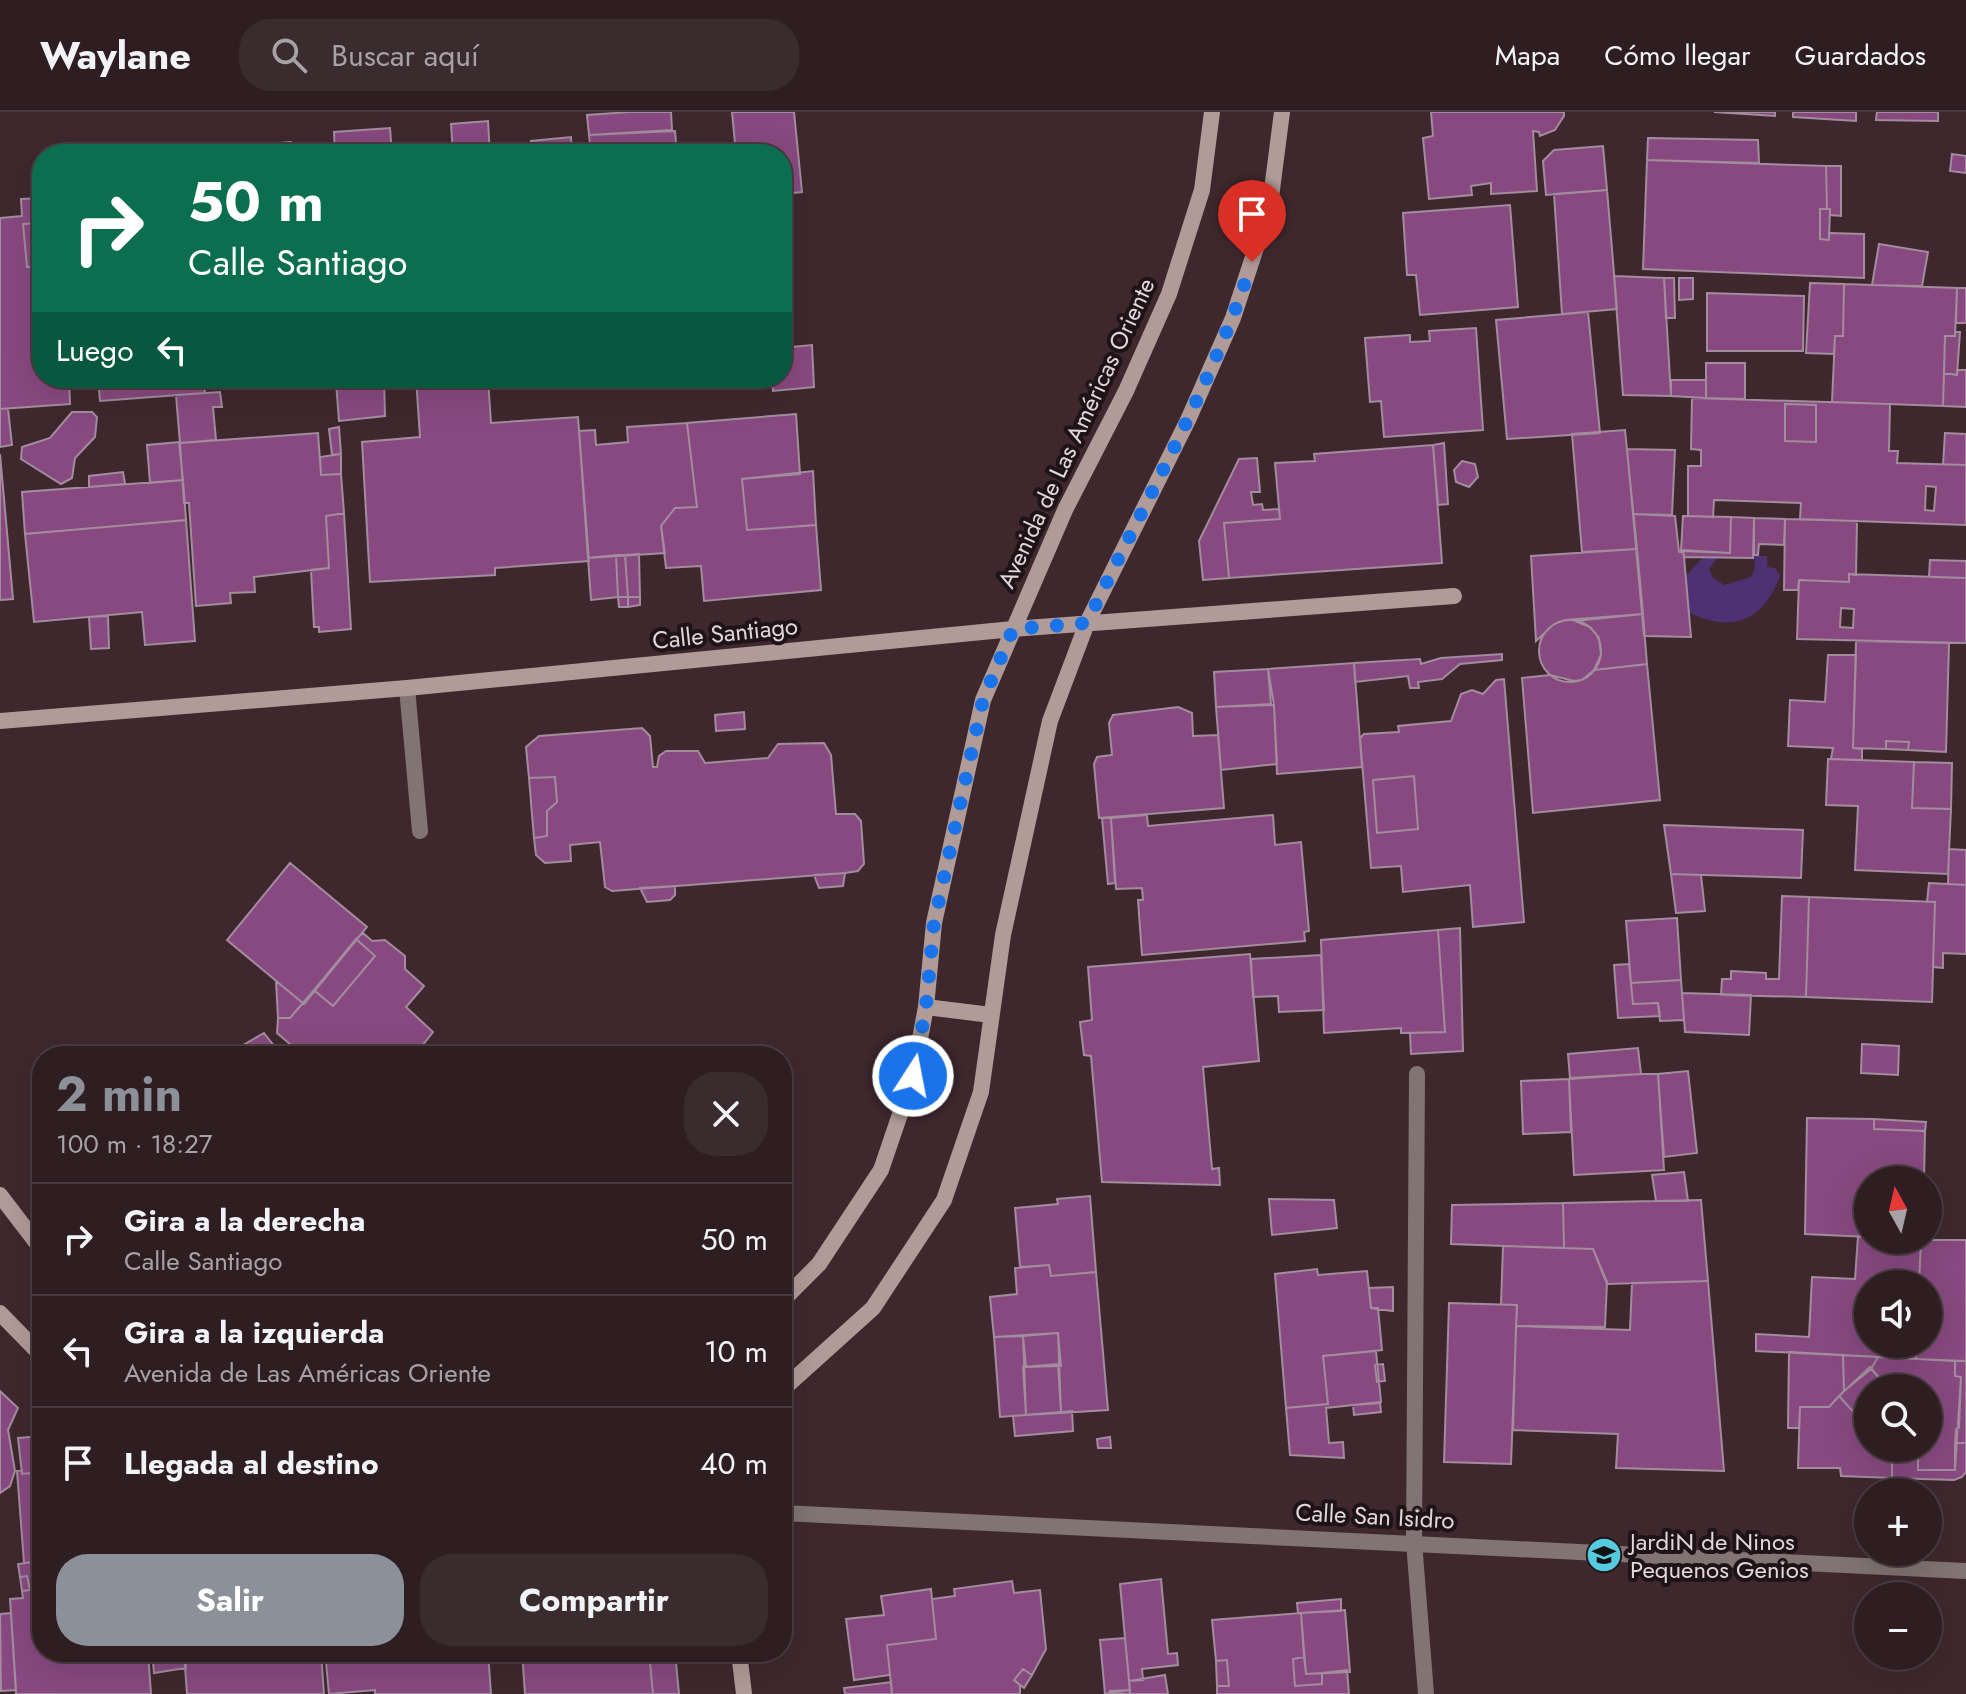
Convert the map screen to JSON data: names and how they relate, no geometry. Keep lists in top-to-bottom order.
{
  "streets": {
    "street": ["Avenida de Las Américas Oriente", "Calle Santiago", "Calle San Isidro"]
  },
  "crossings": [
    ["Avenida de Las Américas Oriente", "Calle Santiago"]
  ],
  "places": {
    "school or university": ["JardiN de Ninos Pequenos Genios"]
  },
  "north": "top",
  "page": {
    "header": "Waylane",
    "search": "Buscar aquí",
    "nav": ["Mapa", "Cómo llegar", "Guardados"],
    "turn": ["50 m", "Calle Santiago"],
    "then": "Luego",
    "heading": ["2 min", "100 m · 18:27"],
    "map_buttons": ["+", "−"],
    "list": [
      {
        "name": "Gira a la derecha",
        "note": "Calle Santiago",
        "value": "50 m"
      },
      {
        "name": "Gira a la izquierda",
        "note": "Avenida de Las Américas Oriente",
        "value": "10 m"
      },
      {
        "name": "Llegada al destino",
        "value": "40 m"
      }
    ],
    "buttons": ["Salir", "Compartir"]
  }
}
